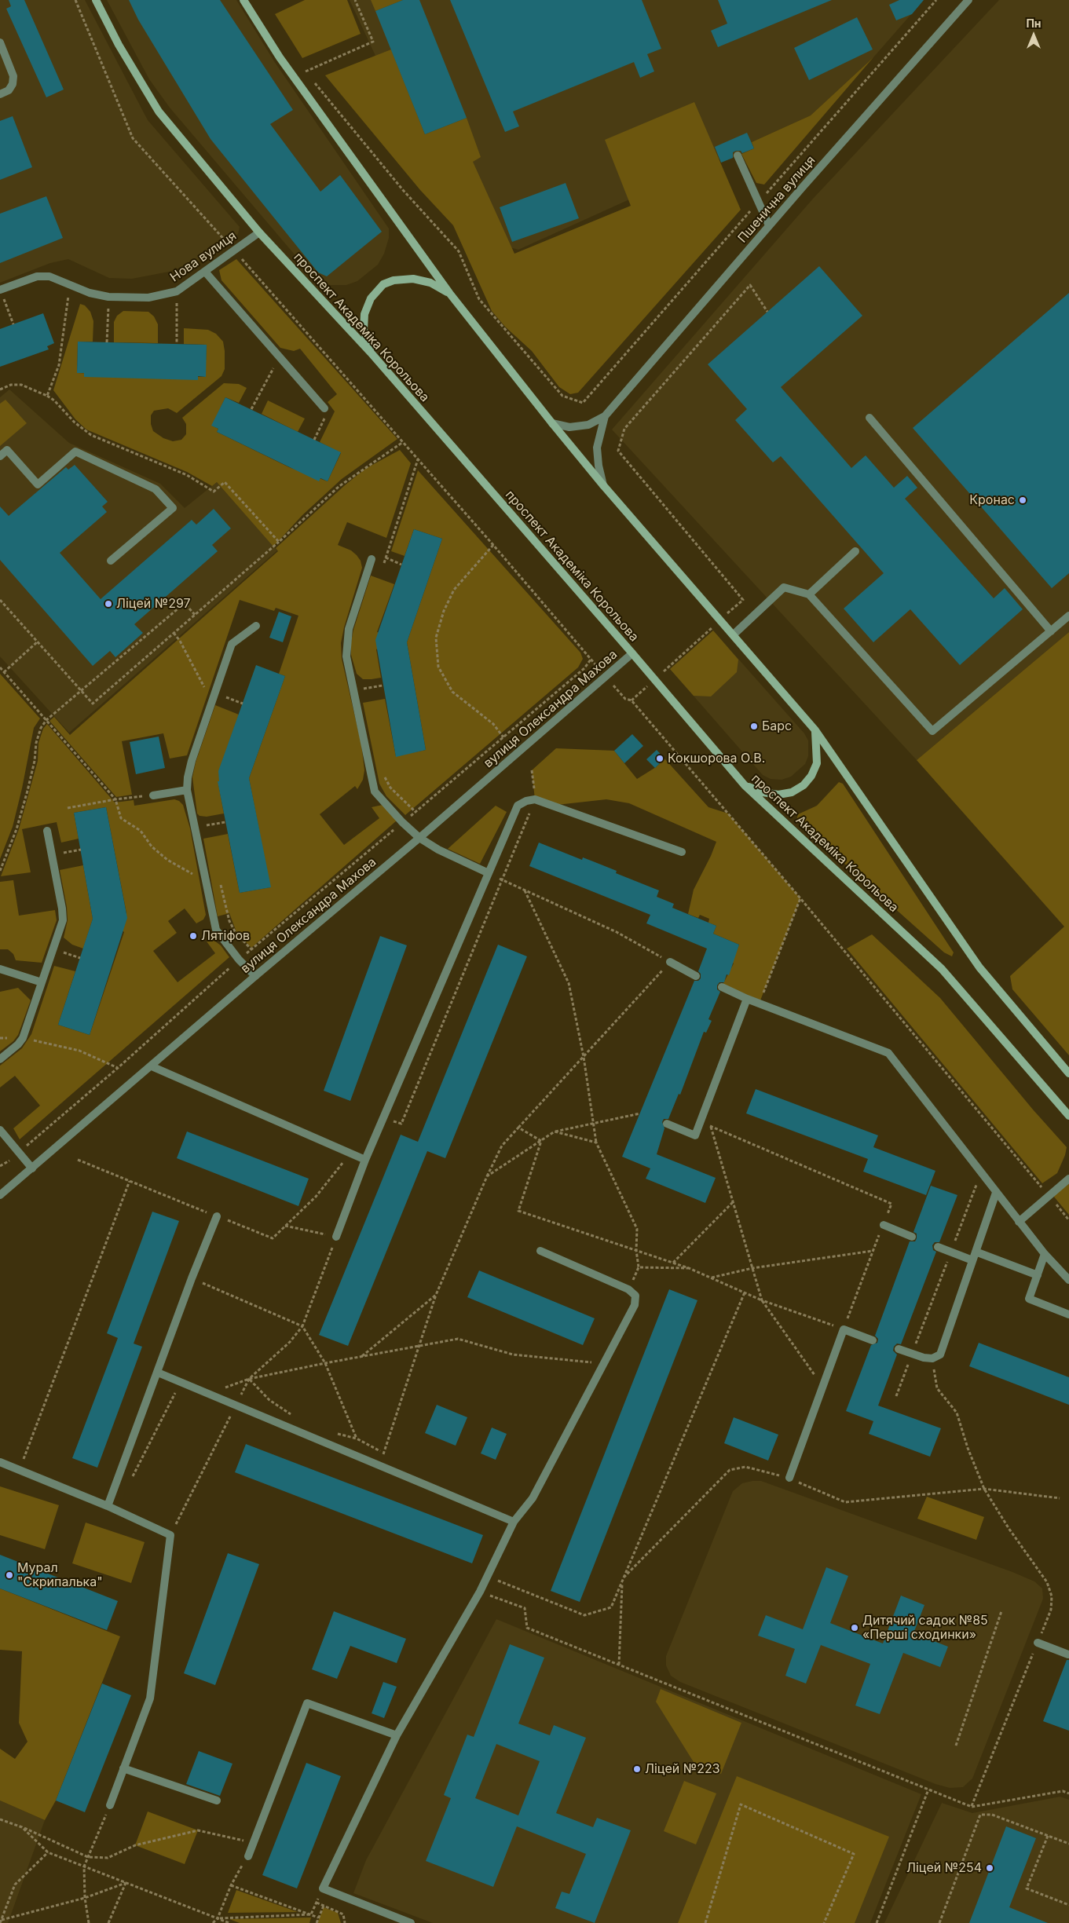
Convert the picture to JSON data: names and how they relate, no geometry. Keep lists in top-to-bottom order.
{
  "streets": {
    "main road": ["проспект Академіка Корольова"],
    "street": ["Пшенична вулиця", "Нова вулиця", "вулиця Олександра Махова"]
  },
  "crossings": [
    ["Нова вулиця", "проспект Академіка Корольова"],
    ["проспект Академіка Корольова", "вулиця Олександра Махова"]
  ],
  "places": [
    "Кронас",
    "Ліцей №297",
    "Барс",
    "Кокшорова О.В.",
    "Лятіфов",
    "Мурал \"Скрипалька\"",
    "Дитячий садок №85 «Перші сходинки»",
    "Ліцей №223",
    "Ліцей №254"
  ],
  "north": "top"
}
